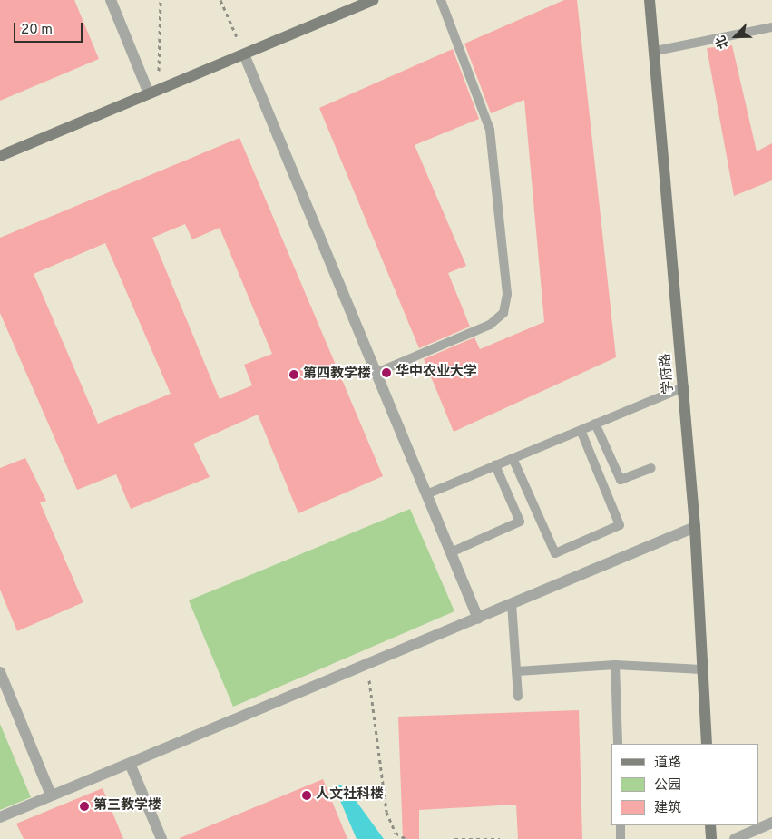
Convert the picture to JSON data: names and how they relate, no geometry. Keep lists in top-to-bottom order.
{
  "streets": {
    "street": ["学府路"]
  },
  "places": [
    "华中农业大学",
    "第四教学楼",
    "人文社科楼",
    "第三教学楼"
  ],
  "legend": ["道路", "公园", "建筑"],
  "scale_bar": "20 m",
  "north": "bottom left"
}
